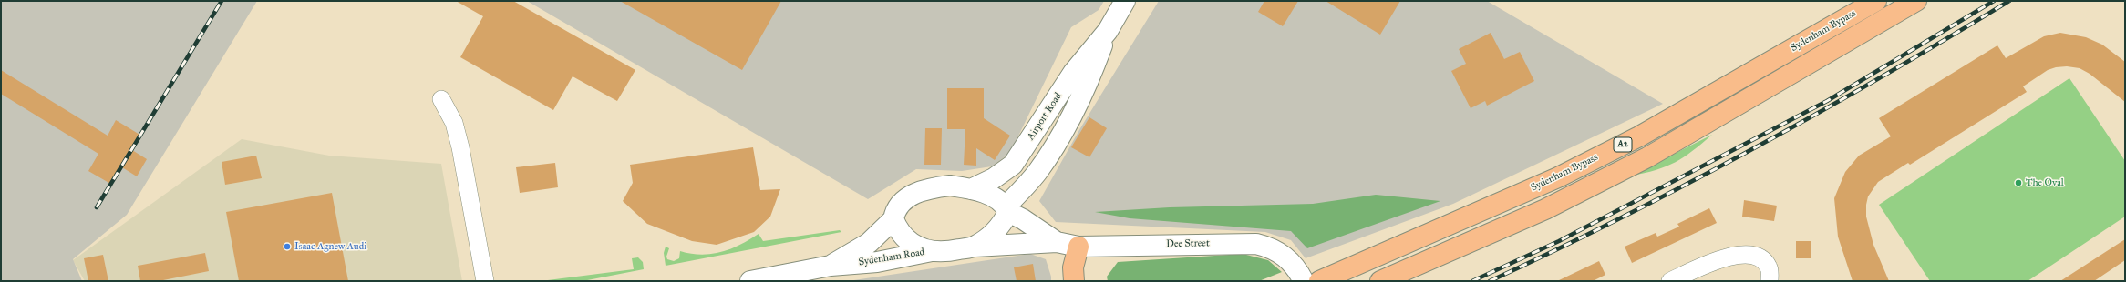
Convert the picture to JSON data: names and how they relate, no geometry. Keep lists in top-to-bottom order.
{
  "streets": {
    "highway": ["Sydenham Bypass", "A2"],
    "street": ["Airport Road", "Dee Street", "Sydenham Road"]
  },
  "crossings": [
    ["Airport Road", "Dee Street"],
    ["Airport Road", "Sydenham Road"],
    ["Dee Street", "Sydenham Road"]
  ],
  "places": ["The Oval", "Isaac Agnew Audi"]
}
